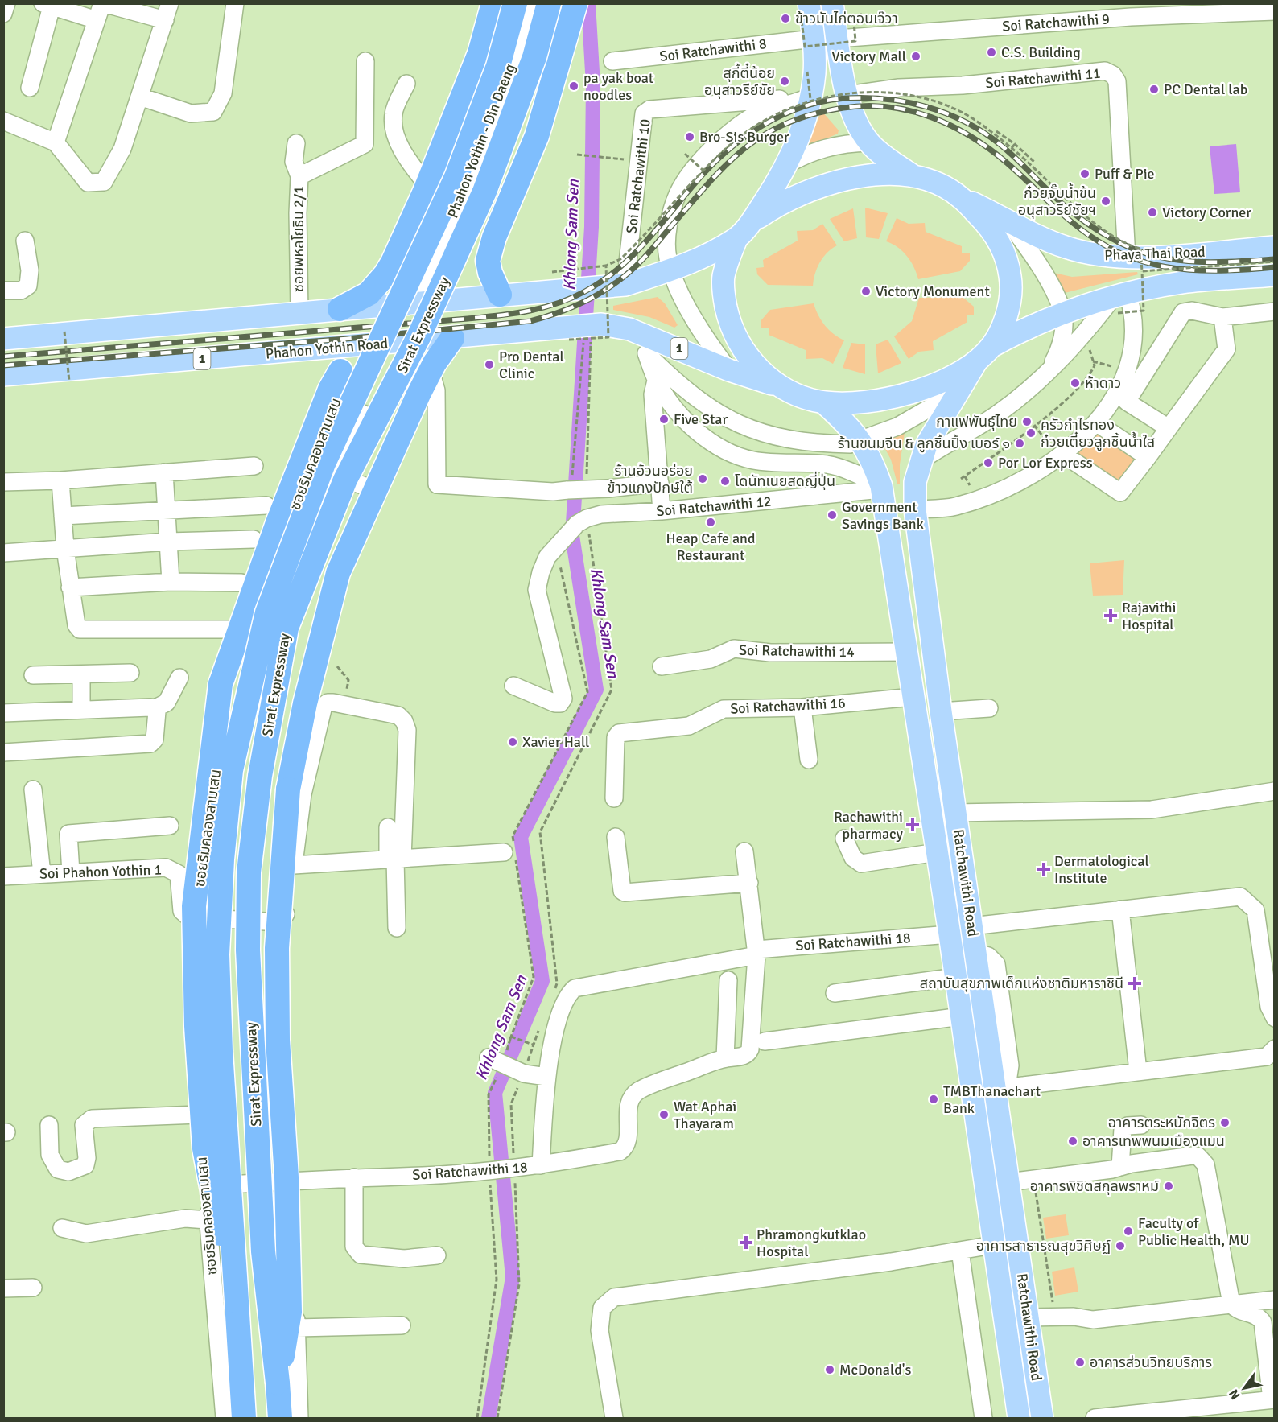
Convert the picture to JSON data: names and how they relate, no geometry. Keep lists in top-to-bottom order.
{
  "streets": {
    "highway": ["Sirat Expressway"],
    "main road": [
      "Phaya Thai Road",
      "Phahon Yothin Road",
      "1",
      "Ratchawithi Road"
    ],
    "street": [
      "Soi Ratchawithi 9",
      "Soi Ratchawithi 8",
      "Soi Ratchawithi 11",
      "Phahon Yothin - Din Daeng",
      "Soi Ratchawithi 10",
      "ซอยพหลโยธิน 2/1",
      "ซอยริมคลองสามเสน",
      "Soi Ratchawithi 12",
      "Soi Ratchawithi 14",
      "Soi Ratchawithi 16",
      "Soi Phahon Yothin 1",
      "Soi Ratchawithi 18"
    ]
  },
  "crossings": [
    ["Soi Ratchawithi 11", "Phaya Thai Road"],
    ["Phaya Thai Road", "Phahon Yothin Road"],
    ["Phaya Thai Road", "Ratchawithi Road"],
    ["Phahon Yothin Road", "ซอยริมคลองสามเสน"],
    ["Phahon Yothin Road", "Ratchawithi Road"],
    ["ซอยริมคลองสามเสน", "Soi Phahon Yothin 1"],
    ["ซอยริมคลองสามเสน", "Soi Ratchawithi 18"],
    ["Soi Ratchawithi 12", "Ratchawithi Road"],
    ["Soi Ratchawithi 14", "Ratchawithi Road"],
    ["Soi Ratchawithi 16", "Ratchawithi Road"],
    ["Ratchawithi Road", "Soi Ratchawithi 18"]
  ],
  "water": ["Khlong Sam Sen"],
  "places": {
    "other": [
      "ข้าวมันไก่ตอนเจ๊วา",
      "C.S. Building",
      "Victory Mall",
      "สุกี้ตี๋น้อย อนุสาวรีย์ชัย",
      "pa yak boat noodles",
      "PC Dental lab",
      "Bro-Sis Burger",
      "Puff & Pie",
      "ก๋วยจั๊บน้ำข้น อนุสาวรีย์ชัยฯ",
      "Victory Corner",
      "Victory Monument",
      "Pro Dental Clinic",
      "ห้าดาว",
      "Five Star",
      "กาแฟพันธุ์ไทย",
      "ครัวกำไรทอง ก๋วยเตี๋ยวลูกชิ้นน้ำใส",
      "ร้านขนมจีน & ลูกชิ้นปิ้ง เบอร์ ๑",
      "Por Lor Express",
      "ร้านอ้วนอร่อย ข้าวแกงปักษ์ใต้",
      "โดนัทเนยสดญี่ปุ่น",
      "Government Savings Bank",
      "Heap Cafe and Restaurant",
      "Xavier Hall",
      "TMBThanachart Bank",
      "Wat Aphai Thayaram",
      "อาคารตระหนักจิตร",
      "อาคารเทพพนมเมืองแมน",
      "อาคารพิชิตสกุลพราหม์",
      "Faculty of Public Health, MU",
      "อาคารสาธารณสุขวิศิษฏ์",
      "อาคารส่วนวิทยบริการ",
      "McDonald's"
    ],
    "health": [
      "Rajavithi Hospital",
      "Rachawithi pharmacy",
      "Dermatological Institute",
      "สถาบันสุขภาพเด็กแห่งชาติมหาราชินี",
      "Phramongkutklao Hospital"
    ]
  },
  "north": "bottom left"
}
